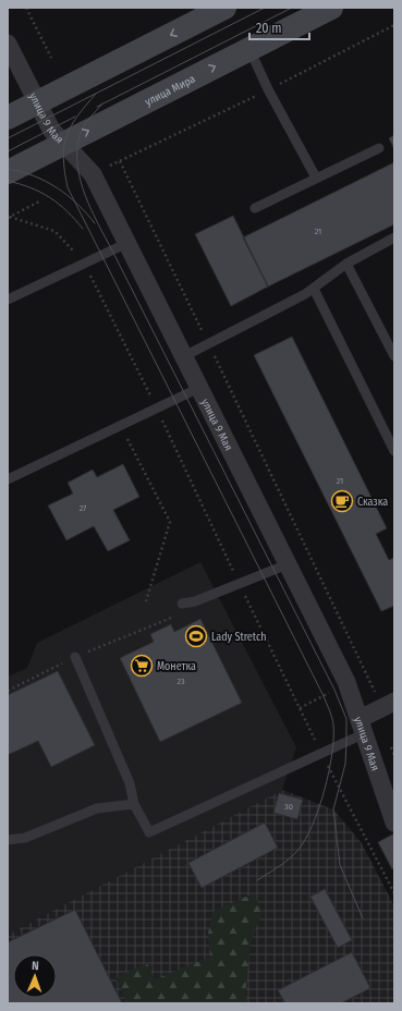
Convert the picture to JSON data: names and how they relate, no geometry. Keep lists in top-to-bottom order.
{
  "streets": {
    "main road": ["улица Мира"],
    "street": ["улица 9 Мая"]
  },
  "crossings": [
    ["улица Мира", "улица 9 Мая"]
  ],
  "places": {
    "cafe": ["Сказка"],
    "sports": ["Lady Stretch"],
    "supermarket": ["Монетка"]
  },
  "house_numbers": [
    "21",
    "21",
    "27",
    "23",
    "30"
  ],
  "scale_bar": "20 m",
  "north": "top"
}
